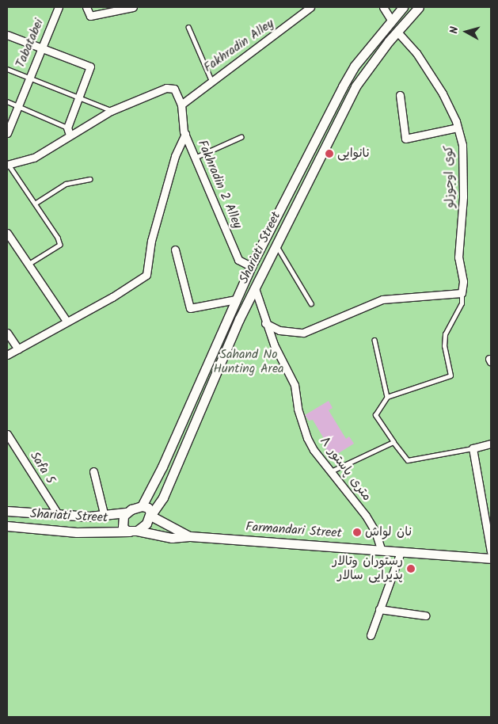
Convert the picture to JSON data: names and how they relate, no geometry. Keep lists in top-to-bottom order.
{
  "streets": {
    "main road": ["Shariati Street", "Farmandari Street"],
    "street": [
      "Tabatabei",
      "Fakhradin Alley",
      "کوی اوجوزلو",
      "Fakhradin 2 Alley",
      "Safa 5",
      "۸ متری پاستور"
    ]
  },
  "crossings": [
    ["Fakhradin Alley", "Fakhradin 2 Alley"],
    ["کوی اوجوزلو", "Shariati Street"],
    ["Fakhradin 2 Alley", "Shariati Street"],
    ["Shariati Street", "Safa 5"],
    ["Shariati Street", "۸ متری پاستور"],
    ["Shariati Street", "Farmandari Street"],
    ["۸ متری پاستور", "Farmandari Street"]
  ],
  "parks": ["Sahand No Hunting Area"],
  "places": ["نانوایی", "نان لواش", "رستوران وتالار پذیرایی سالار"],
  "north": "left"
}
